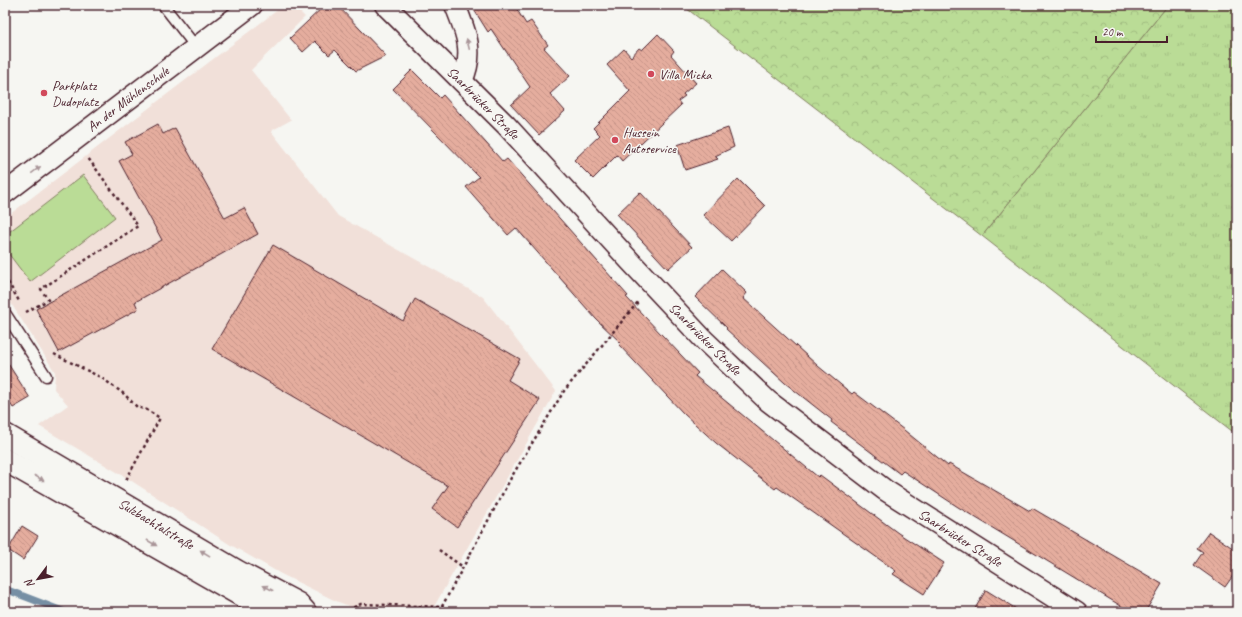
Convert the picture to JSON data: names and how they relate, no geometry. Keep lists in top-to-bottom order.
{
  "streets": {
    "main road": ["Sulzbachtalstraße"],
    "street": ["An der Mühlenschule", "Saarbrücker Straße"]
  },
  "places": ["Villa Micka", "Parkplatz Dudoplatz", "Hussein Autoservice"],
  "scale_bar": "20 m",
  "north": "bottom left"
}
